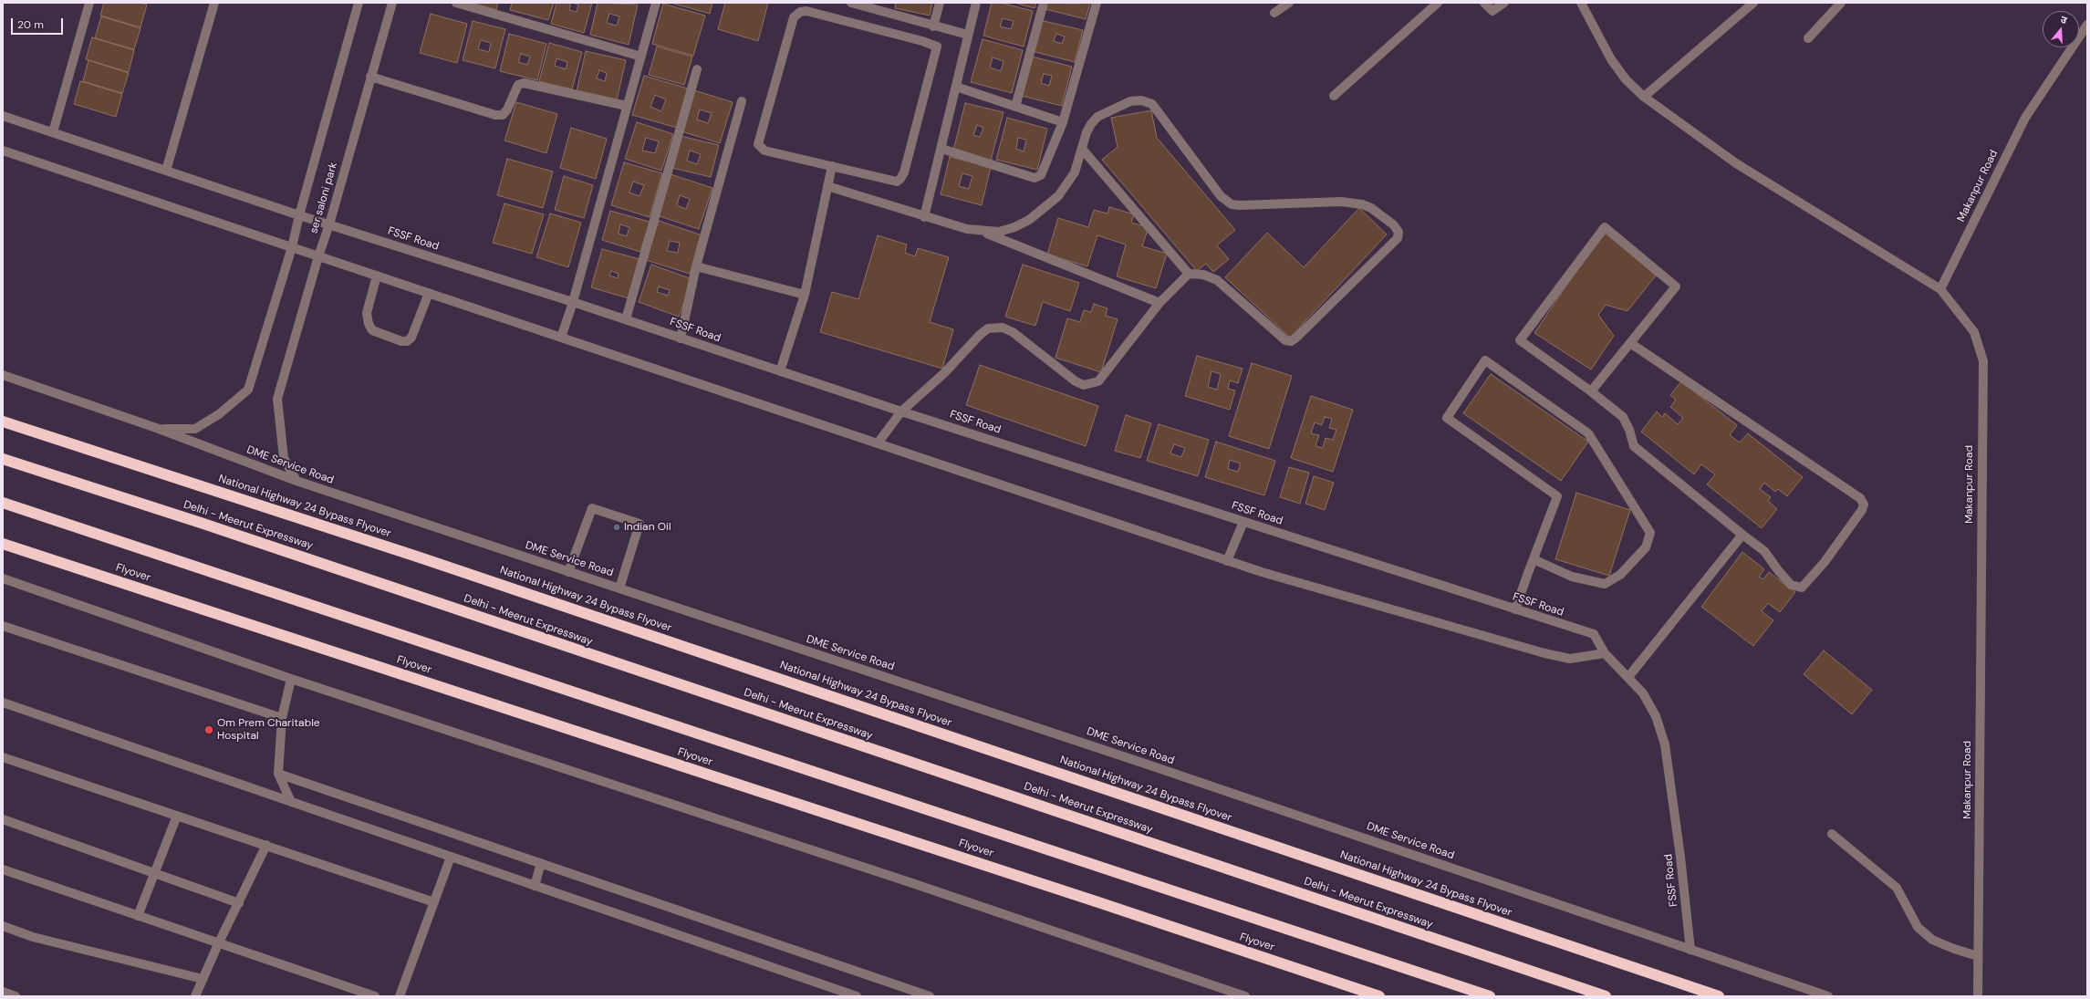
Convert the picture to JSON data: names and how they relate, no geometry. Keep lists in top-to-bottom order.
{
  "streets": {
    "highway": ["National Highway 24 Bypass Flyover", "Delhi - Meerut Expressway", "Flyover"],
    "street": [
      "Makanpur Road",
      "ser saloni park",
      "FSSF Road",
      "DME Service Road"
    ]
  },
  "crossings": [
    ["ser saloni park", "FSSF Road"],
    ["ser saloni park", "DME Service Road"],
    ["FSSF Road", "DME Service Road"]
  ],
  "places": ["Indian Oil", "Om Prem Charitable Hospital"],
  "scale_bar": "20 m",
  "north": "top"
}
